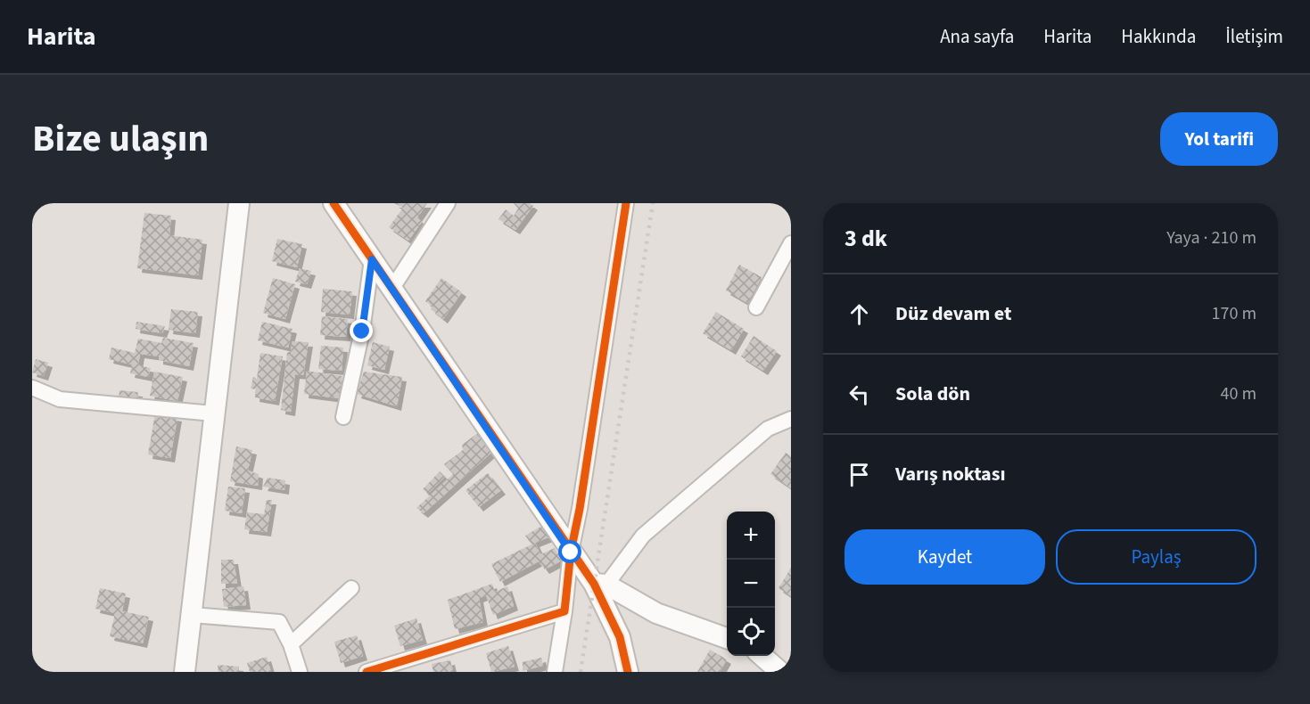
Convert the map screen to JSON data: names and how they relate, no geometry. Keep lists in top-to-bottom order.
{
  "page": {
    "header": "Harita",
    "nav": [
      "Ana sayfa",
      "Harita",
      "Hakkında",
      "İletişim"
    ],
    "title": "Bize ulaşın",
    "buttons": [
      "Yol tarifi",
      ["Kaydet", "Paylaş"]
    ],
    "heading": ["3 dk", "Yaya · 210 m"],
    "list": [
      ["Düz devam et", "170 m"],
      ["Sola dön", "40 m"],
      "Varış noktası"
    ],
    "map_buttons": ["+", "−"]
  }
}
